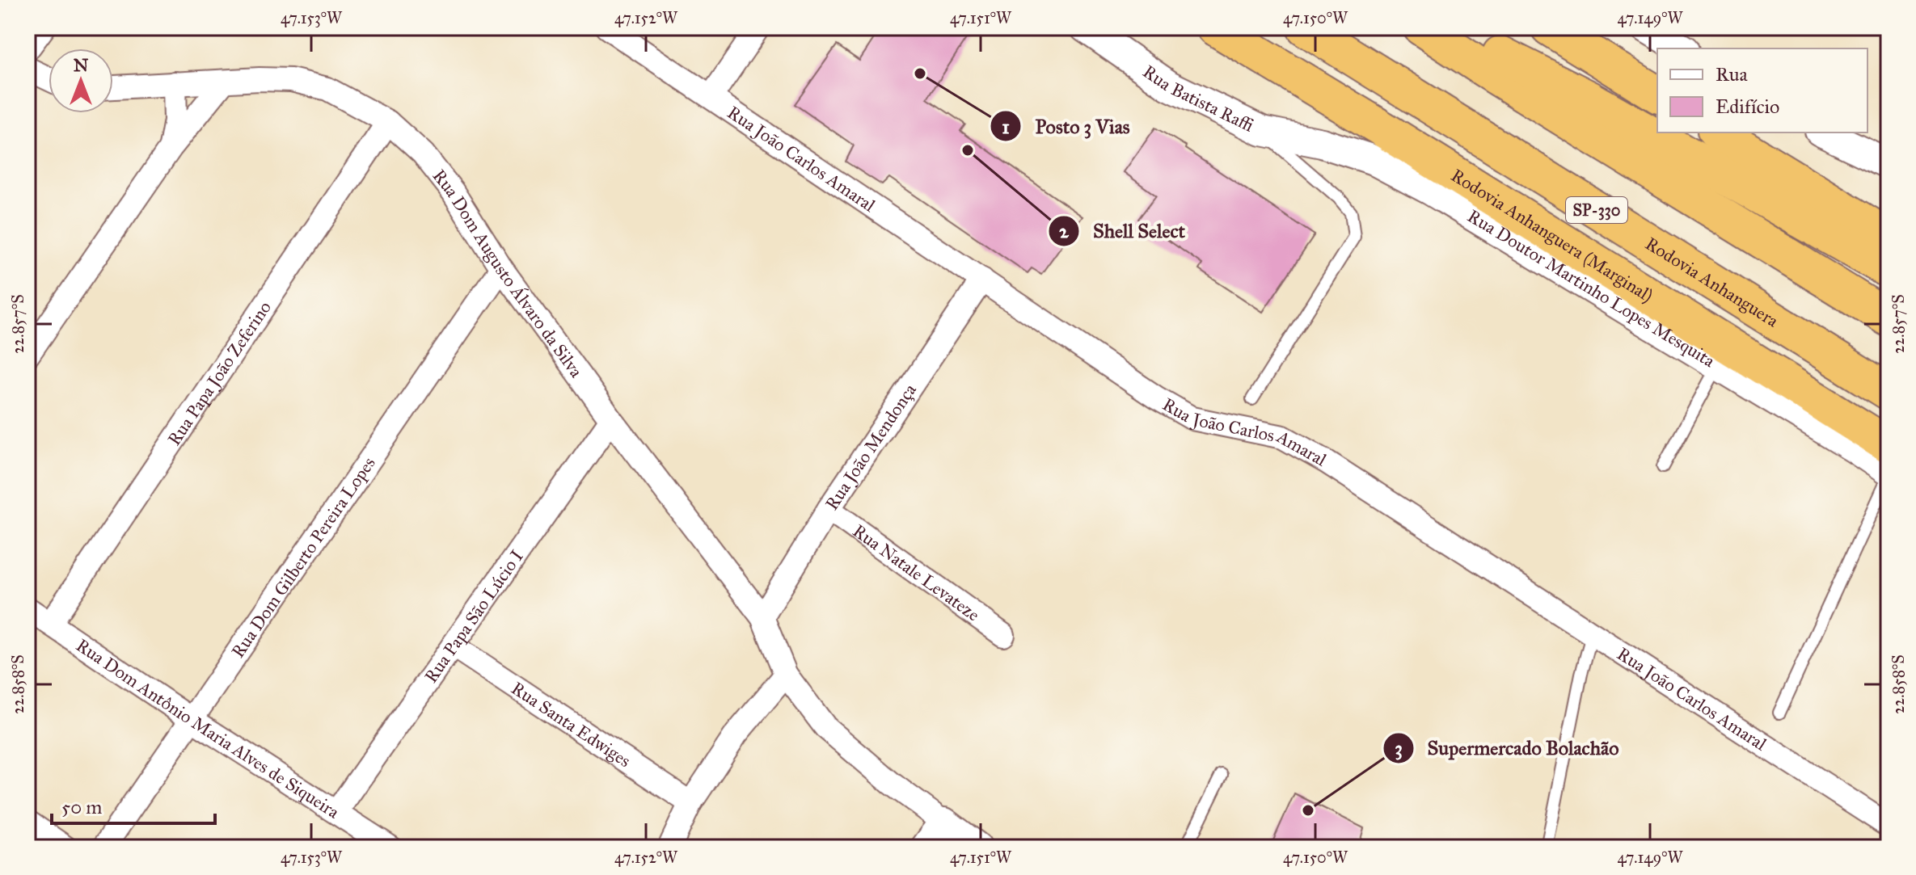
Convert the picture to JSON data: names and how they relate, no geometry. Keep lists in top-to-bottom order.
{
  "streets": {
    "highway": ["SP-330", "Rodovia Anhanguera (Marginal)", "Rodovia Anhanguera"],
    "street": [
      "Rua Batista Raffi",
      "Rua João Carlos Amaral",
      "Rua Dom Augusto Álvaro da Silva",
      "Rua Doutor Martinho Lopes Mesquita",
      "Rua Papa João Zeferino",
      "Rua João Mendonça",
      "Rua Dom Gilberto Pereira Lopes",
      "Rua Natale Levateze",
      "Rua Papa São Lúcio I",
      "Rua Santa Edwiges",
      "Rua Dom Antônio Maria Alves de Siqueira"
    ]
  },
  "crossings": [
    ["Rua Batista Raffi", "Rua Doutor Martinho Lopes Mesquita"],
    ["Rua João Carlos Amaral", "Rua João Mendonça"],
    ["Rua Dom Augusto Álvaro da Silva", "Rua Papa João Zeferino"],
    ["Rua Dom Augusto Álvaro da Silva", "Rua João Mendonça"],
    ["Rua Dom Augusto Álvaro da Silva", "Rua Dom Gilberto Pereira Lopes"],
    ["Rua Dom Augusto Álvaro da Silva", "Rua Papa São Lúcio I"],
    ["Rua Papa João Zeferino", "Rua Dom Antônio Maria Alves de Siqueira"],
    ["Rua João Mendonça", "Rua Natale Levateze"],
    ["Rua Dom Gilberto Pereira Lopes", "Rua Dom Antônio Maria Alves de Siqueira"],
    ["Rua Papa São Lúcio I", "Rua Santa Edwiges"],
    ["Rua Papa São Lúcio I", "Rua Dom Antônio Maria Alves de Siqueira"]
  ],
  "places": ["Posto 3 Vias", "Shell Select", "Supermercado Bolachão"],
  "legend": ["Rua", "Edifício"],
  "scale_bar": "50 m",
  "north": "top",
  "coordinates": [
    "47.153°W",
    "47.152°W",
    "47.151°W",
    "47.150°W",
    "47.149°W",
    "22.857°S",
    "22.858°S"
  ]
}
